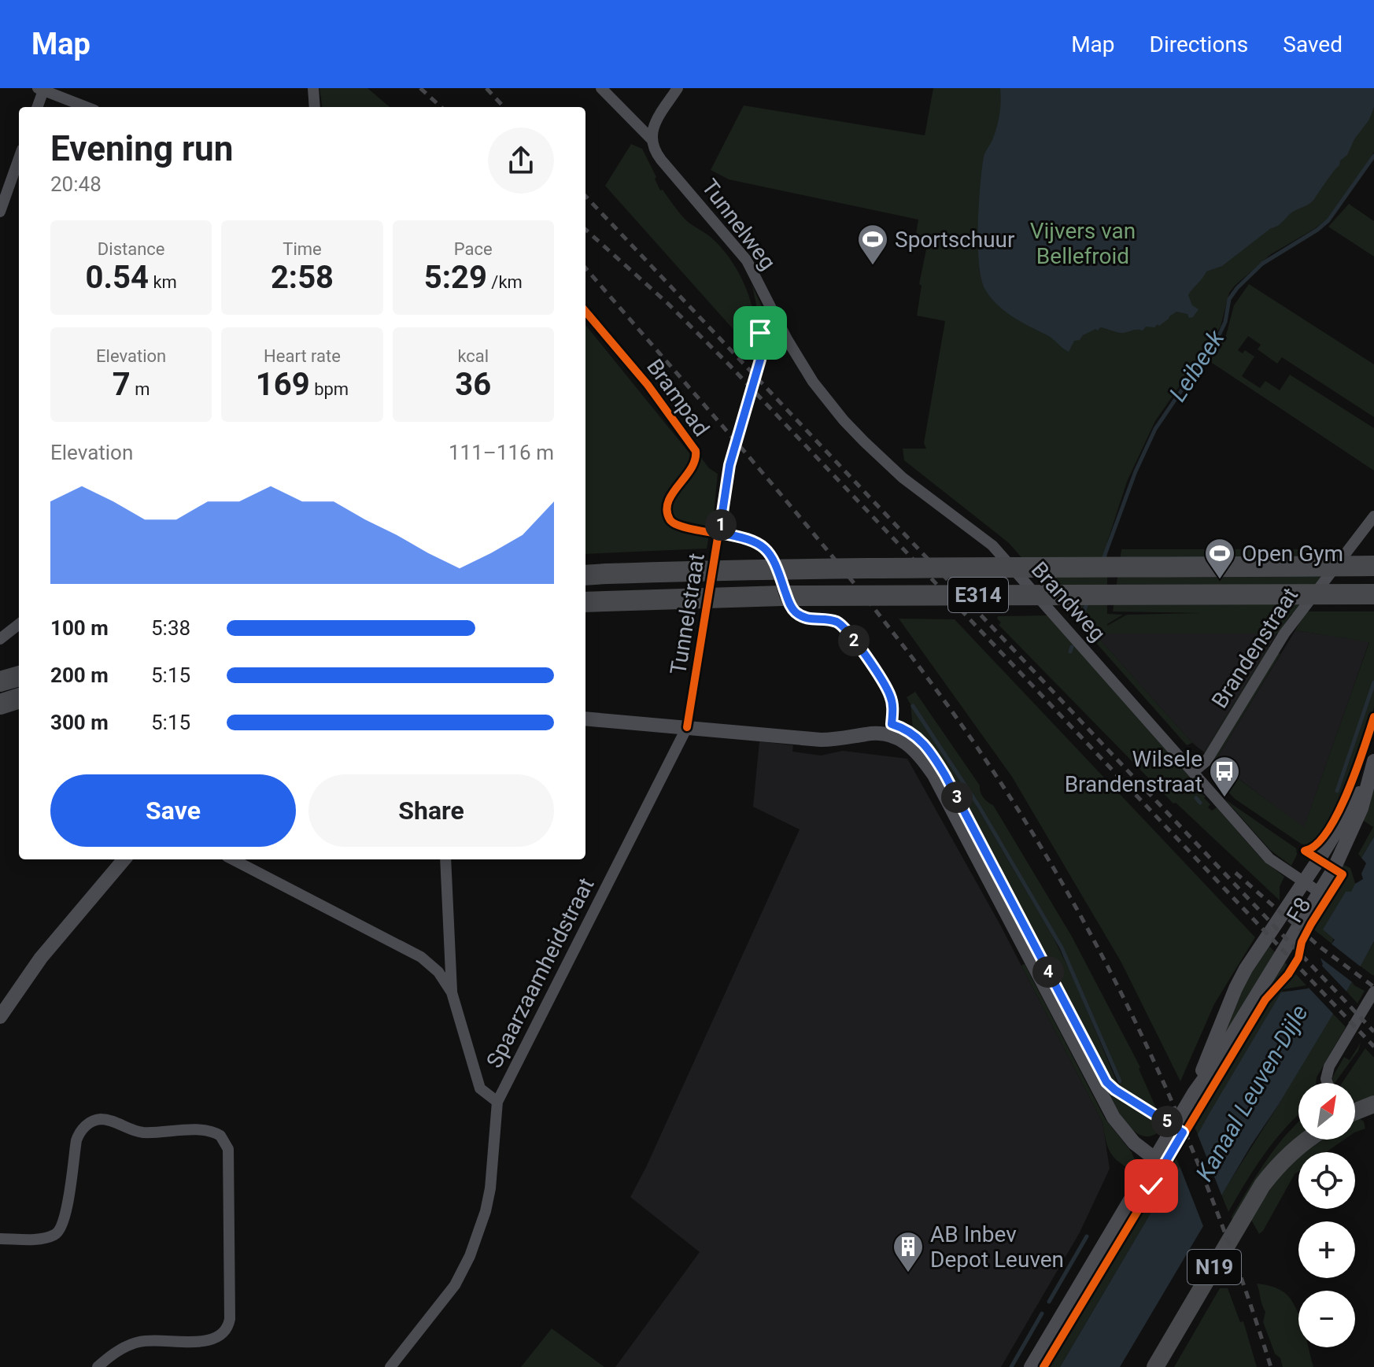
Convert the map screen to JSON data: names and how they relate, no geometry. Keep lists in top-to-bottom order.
{
  "streets": {
    "highway": ["E314"],
    "main road": ["N19"],
    "street": [
      "Tunnelweg",
      "Brandweg",
      "Brandenstraat",
      "Spaarzaamheidstraat"
    ],
    "cycle path": ["Brampad", "Tunnelstraat", "F8"]
  },
  "crossings": [
    ["Tunnelweg", "Brandweg"],
    ["Brandweg", "Brandenstraat"]
  ],
  "water": ["Leibeek", "Kanaal Leuven-Dijle"],
  "parks": ["Vijvers van Bellefroid"],
  "places": {
    "sports": ["Sportschuur", "Open Gym"],
    "bus stop": ["Wilsele Brandenstraat"],
    "building": ["AB Inbev Depot Leuven"]
  },
  "north": "top right",
  "page": {
    "header": "Map",
    "nav": ["Map", "Directions", "Saved"],
    "heading": ["Evening run", "20:48"],
    "stats": [
      ["Distance", "0.54 km"],
      ["Time", "2:58"],
      ["Pace", "5:29 /km"],
      ["Elevation", "7 m"],
      ["Heart rate", "169 bpm"],
      ["kcal", "36"]
    ],
    "chart": ["Elevation", "111–116 m"],
    "pins": [
      "1",
      "2",
      "3",
      "4",
      "5"
    ],
    "list": [
      {
        "name": "100 m",
        "note": "5:38"
      },
      {
        "name": "200 m",
        "note": "5:15"
      },
      {
        "name": "300 m",
        "note": "5:15"
      }
    ],
    "buttons": ["Save", "Share"],
    "map_buttons": ["+", "−"]
  }
}
